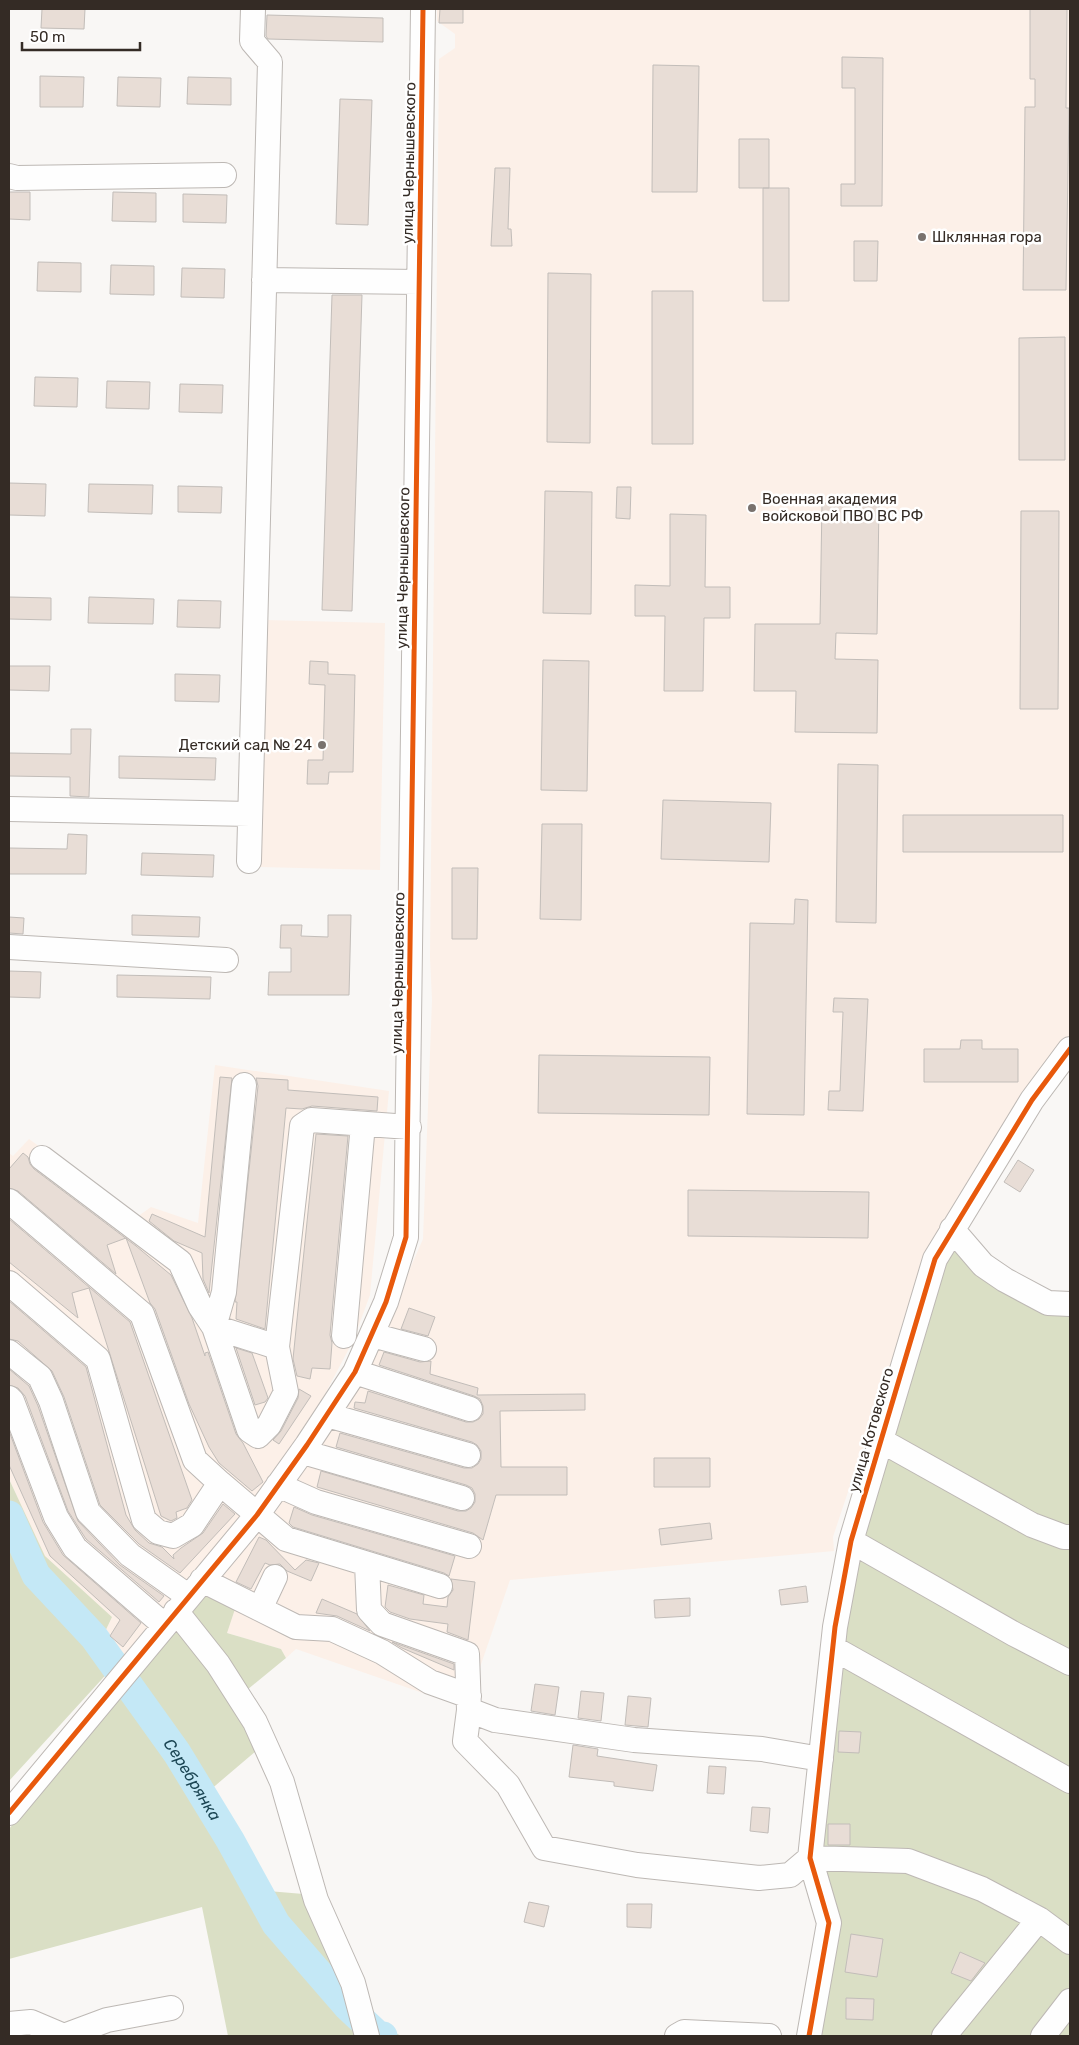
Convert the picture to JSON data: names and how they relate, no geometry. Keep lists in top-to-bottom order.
{
  "streets": {
    "street": ["улица Чернышевского", "улица Котовского"]
  },
  "water": ["Серебрянка"],
  "places": ["Шклянная гора", "Военная академия войсковой ПВО ВС РФ", "Детский сад № 24"],
  "scale_bar": "50 m"
}
